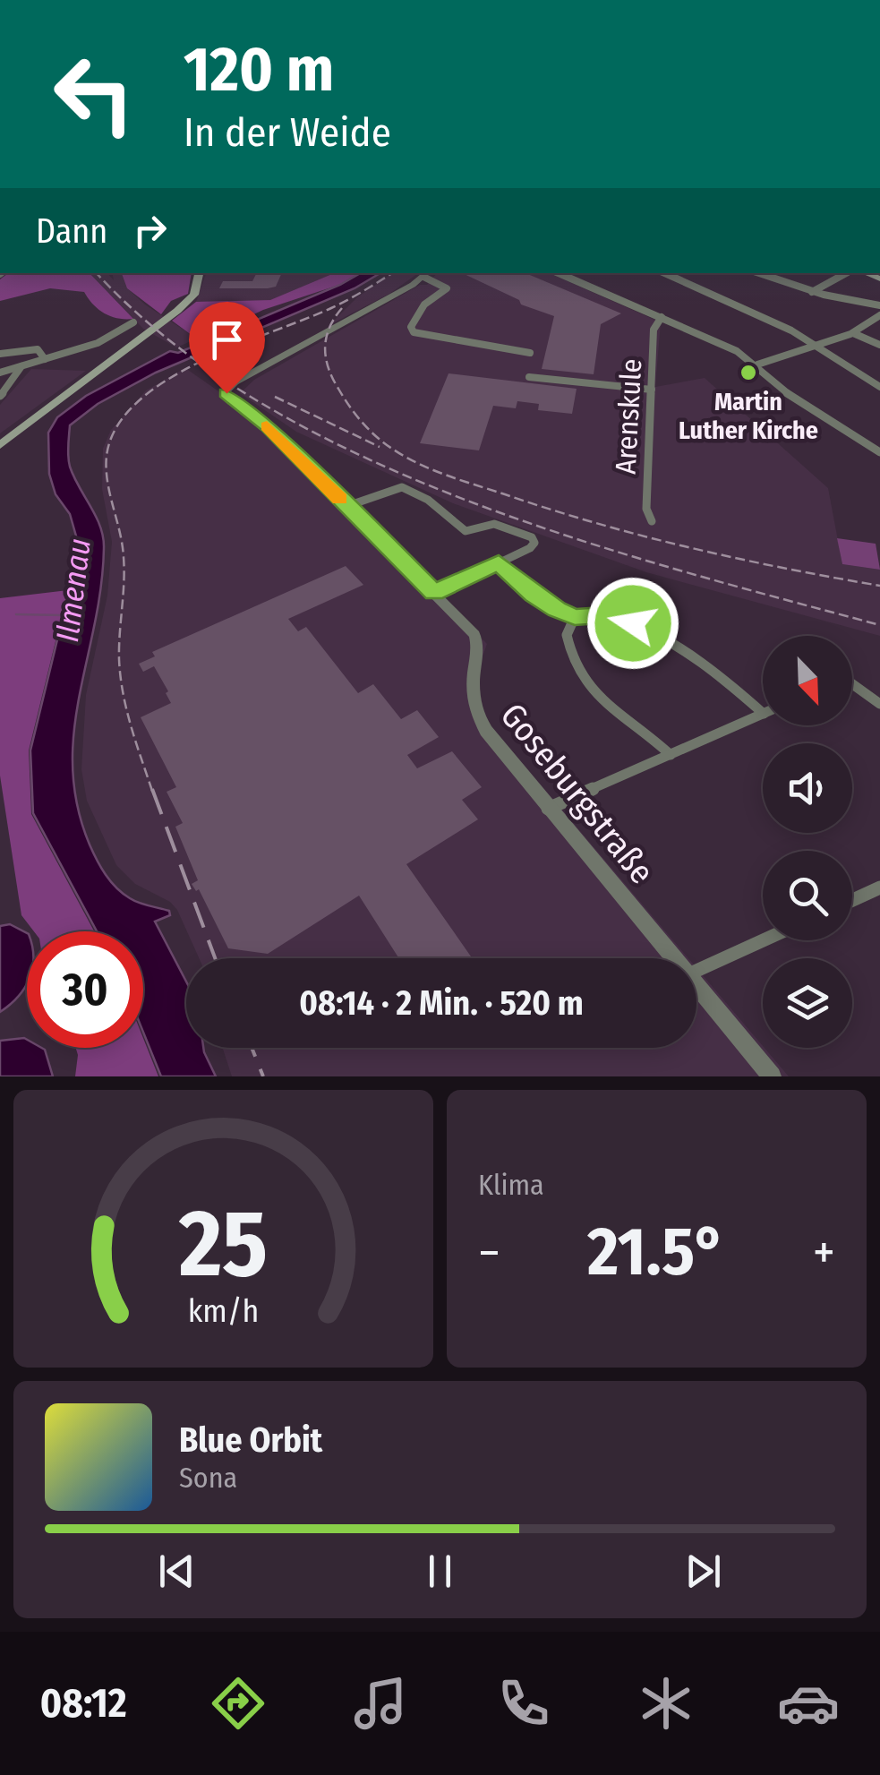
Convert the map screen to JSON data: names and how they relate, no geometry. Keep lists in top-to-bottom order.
{
  "streets": {
    "street": ["Arenskule", "Goseburgstraße"]
  },
  "water": ["Ilmenau"],
  "places": ["Martin Luther Kirche"],
  "north": "bottom right",
  "page": {
    "turn": ["120 m", "In der Weide"],
    "then": "Dann",
    "limit": "30",
    "trip": "08:14 · 2 Min. · 520 m",
    "tile": "Klima",
    "heat": ["−", "21.5°", "+"],
    "song": ["Blue Orbit", "Sona"],
    "tabs": "08:12",
    "gauge": ["25", "km/h"]
  }
}
